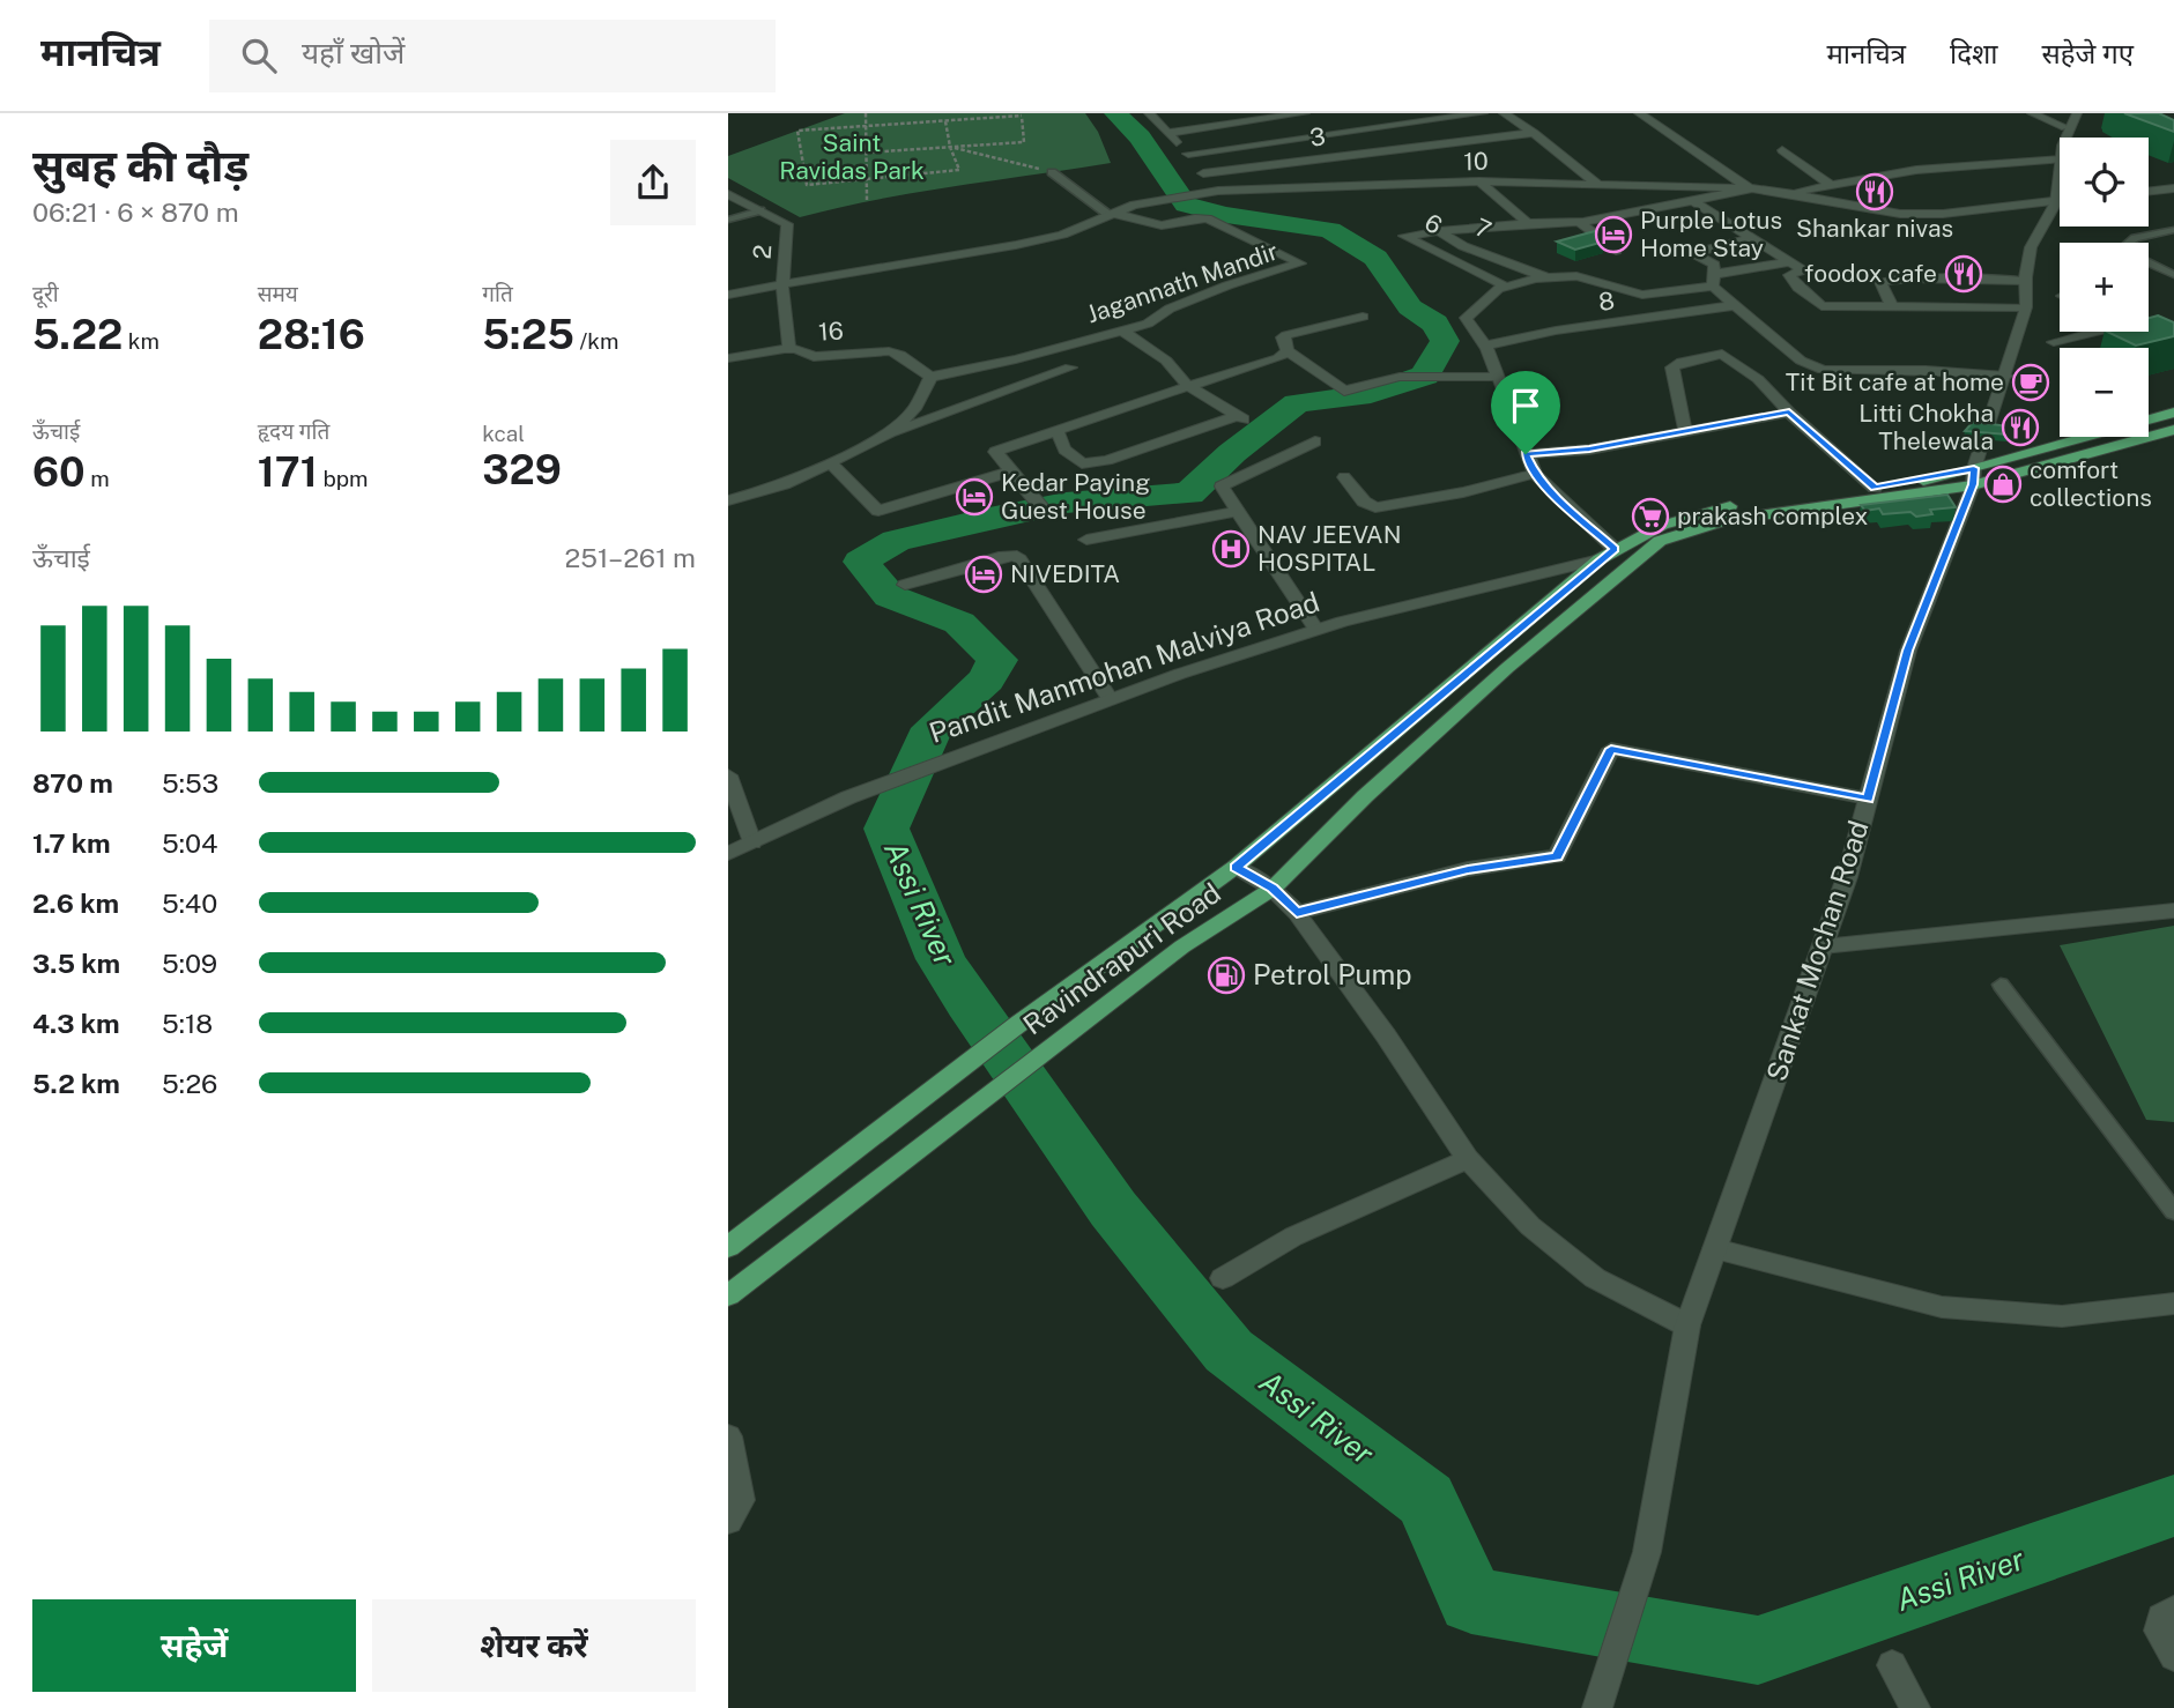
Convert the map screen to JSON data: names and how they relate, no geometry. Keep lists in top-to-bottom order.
{
  "streets": {
    "main road": ["Ravindrapuri Road"],
    "street": [
      "3",
      "10",
      "6",
      "7",
      "2",
      "Jagannath Mandir",
      "8",
      "16",
      "Pandit Manmohan Malviya Road",
      "Sankat Mochan Road"
    ]
  },
  "crossings": [
    ["10", "7"],
    ["10", "2"],
    ["10", "Jagannath Mandir"],
    ["6", "7"],
    ["2", "16"],
    ["Jagannath Mandir", "16"],
    ["Pandit Manmohan Malviya Road", "Ravindrapuri Road"],
    ["Sankat Mochan Road", "Ravindrapuri Road"]
  ],
  "water": ["Assi River"],
  "parks": ["Saint Ravidas Park"],
  "places": {
    "restaurant": ["Shankar nivas", "foodox cafe", "Litti Chokha Thelewala"],
    "hotel": ["Purple Lotus Home Stay", "Kedar Paying Guest House", "NIVEDITA"],
    "cafe": ["Tit Bit cafe at home"],
    "shop": ["comfort collections"],
    "supermarket": ["prakash complex"],
    "hospital": ["NAV JEEVAN HOSPITAL"],
    "fuel station": ["Petrol Pump"]
  },
  "page": {
    "header": "मानचित्र",
    "search": "यहाँ खोजें",
    "nav": ["मानचित्र", "दिशा", "सहेजे गए"],
    "heading": ["सुबह की दौड़", "06:21 · 6 × 870 m"],
    "map_buttons": ["+", "−"],
    "stats": [
      ["दूरी", "5.22 km"],
      ["समय", "28:16"],
      ["गति", "5:25 /km"],
      ["ऊँचाई", "60 m"],
      ["हृदय गति", "171 bpm"],
      ["kcal", "329"]
    ],
    "chart": ["ऊँचाई", "251–261 m"],
    "list": [
      {
        "name": "870 m",
        "note": "5:53"
      },
      {
        "name": "1.7 km",
        "note": "5:04"
      },
      {
        "name": "2.6 km",
        "note": "5:40"
      },
      {
        "name": "3.5 km",
        "note": "5:09"
      },
      {
        "name": "4.3 km",
        "note": "5:18"
      },
      {
        "name": "5.2 km",
        "note": "5:26"
      }
    ],
    "buttons": ["सहेजें", "शेयर करें"]
  }
}
